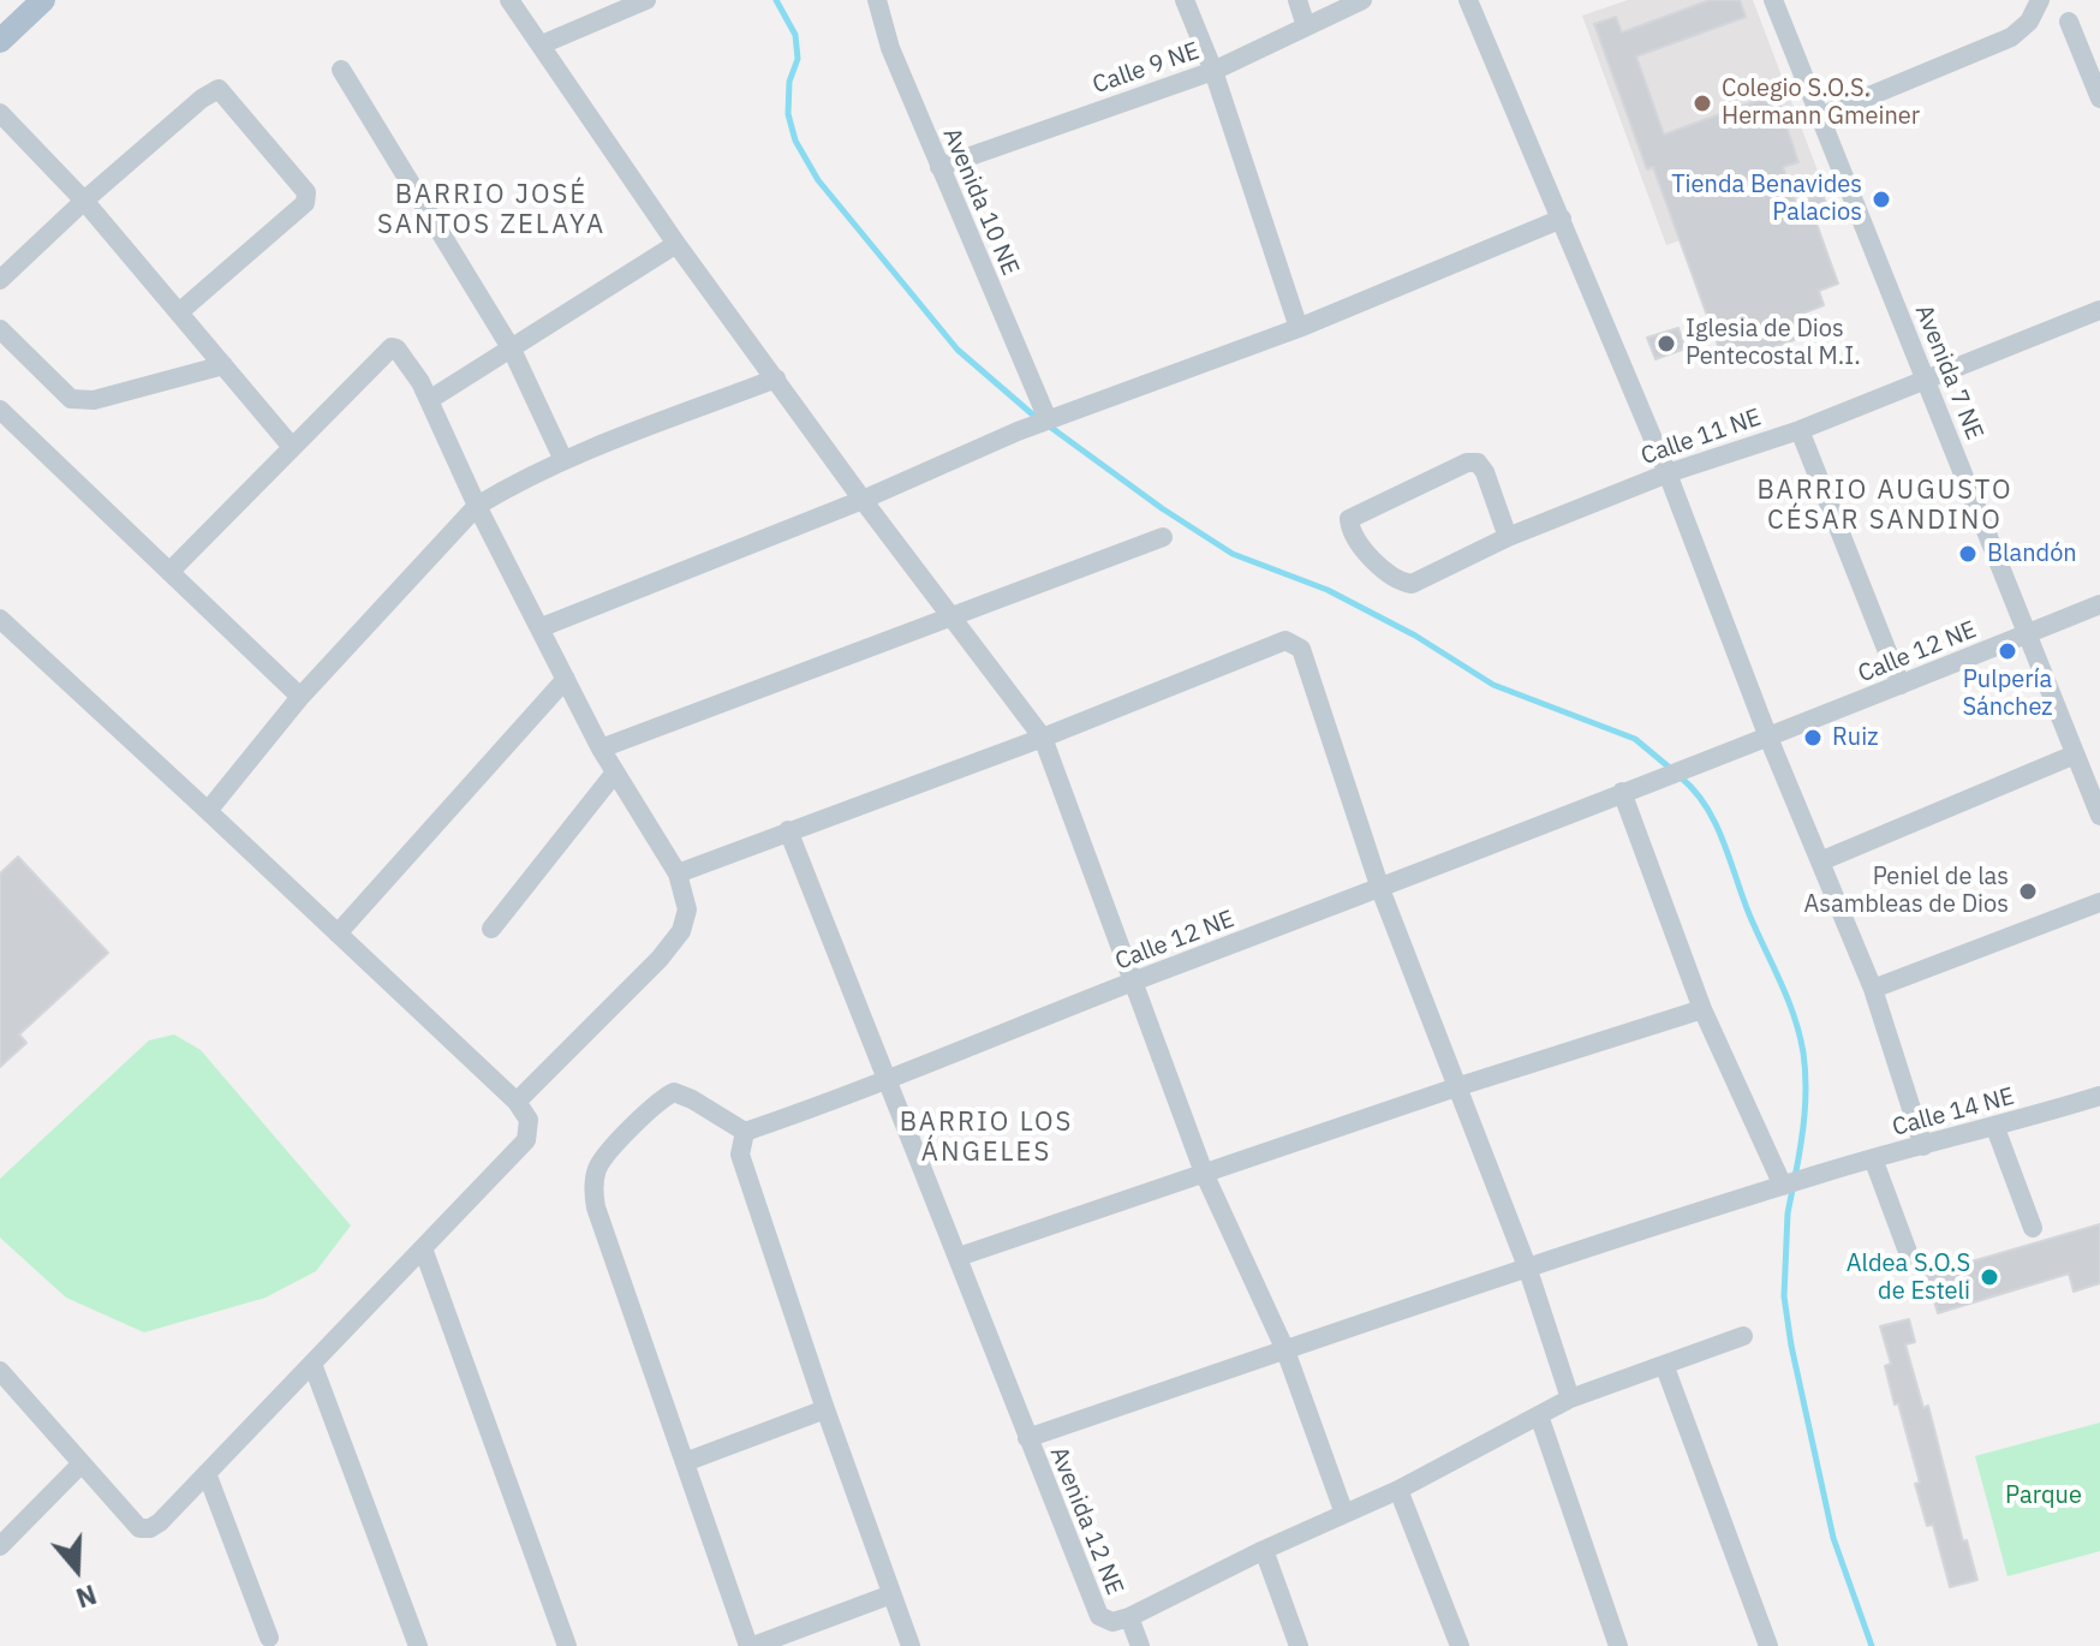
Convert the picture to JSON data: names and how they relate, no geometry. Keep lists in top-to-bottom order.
{
  "streets": {
    "street": [
      "Calle 9 NE",
      "Avenida 10 NE",
      "Avenida 7 NE",
      "Calle 11 NE",
      "Calle 12 NE",
      "Calle 14 NE",
      "Avenida 12 NE"
    ]
  },
  "crossings": [
    ["Calle 9 NE", "Avenida 10 NE"],
    ["Avenida 7 NE", "Calle 11 NE"],
    ["Avenida 7 NE", "Calle 12 NE"],
    ["Calle 14 NE", "Avenida 12 NE"]
  ],
  "districts": ["BARRIO JOSÉ SANTOS ZELAYA", "BARRIO AUGUSTO CÉSAR SANDINO", "BARRIO LOS ÁNGELES"],
  "parks": ["Parque"],
  "places": [
    "Colegio S.O.S. Hermann Gmeiner",
    "Tienda Benavides Palacios",
    "Iglesia de Dios Pentecostal M.I.",
    "Blandón",
    "Pulpería Sánchez",
    "Ruiz",
    "Peniel de las Asambleas de Dios",
    "Aldea S.O.S de Esteli"
  ],
  "north": "bottom"
}
